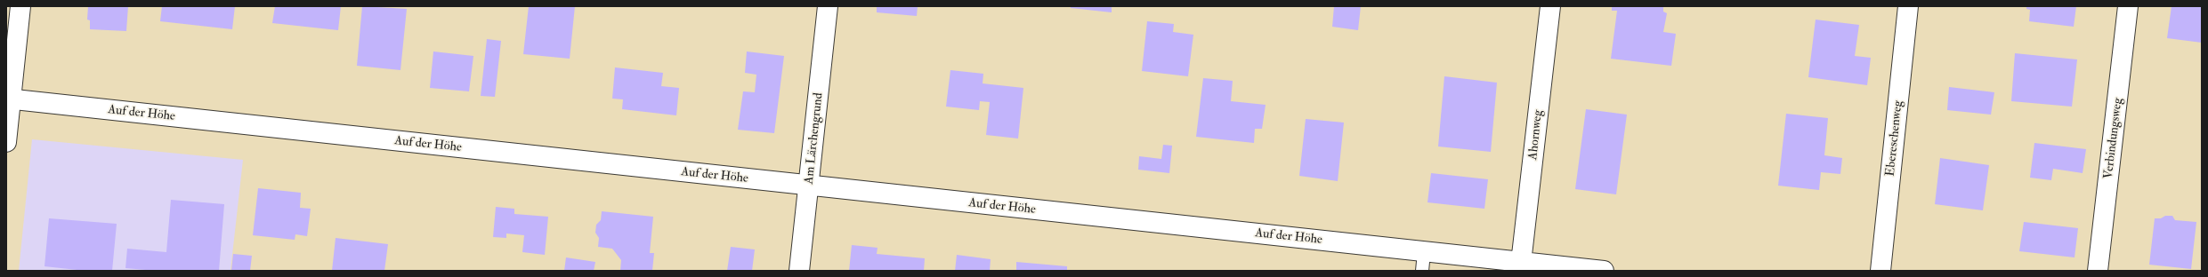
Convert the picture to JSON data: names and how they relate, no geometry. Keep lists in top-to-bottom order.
{
  "streets": {
    "street": [
      "Auf der Höhe",
      "Ahornweg",
      "Am Lärchengrund",
      "Ebereschenweg",
      "Verbindungsweg"
    ]
  },
  "crossings": [
    ["Auf der Höhe", "Ahornweg"],
    ["Auf der Höhe", "Am Lärchengrund"]
  ]
}
